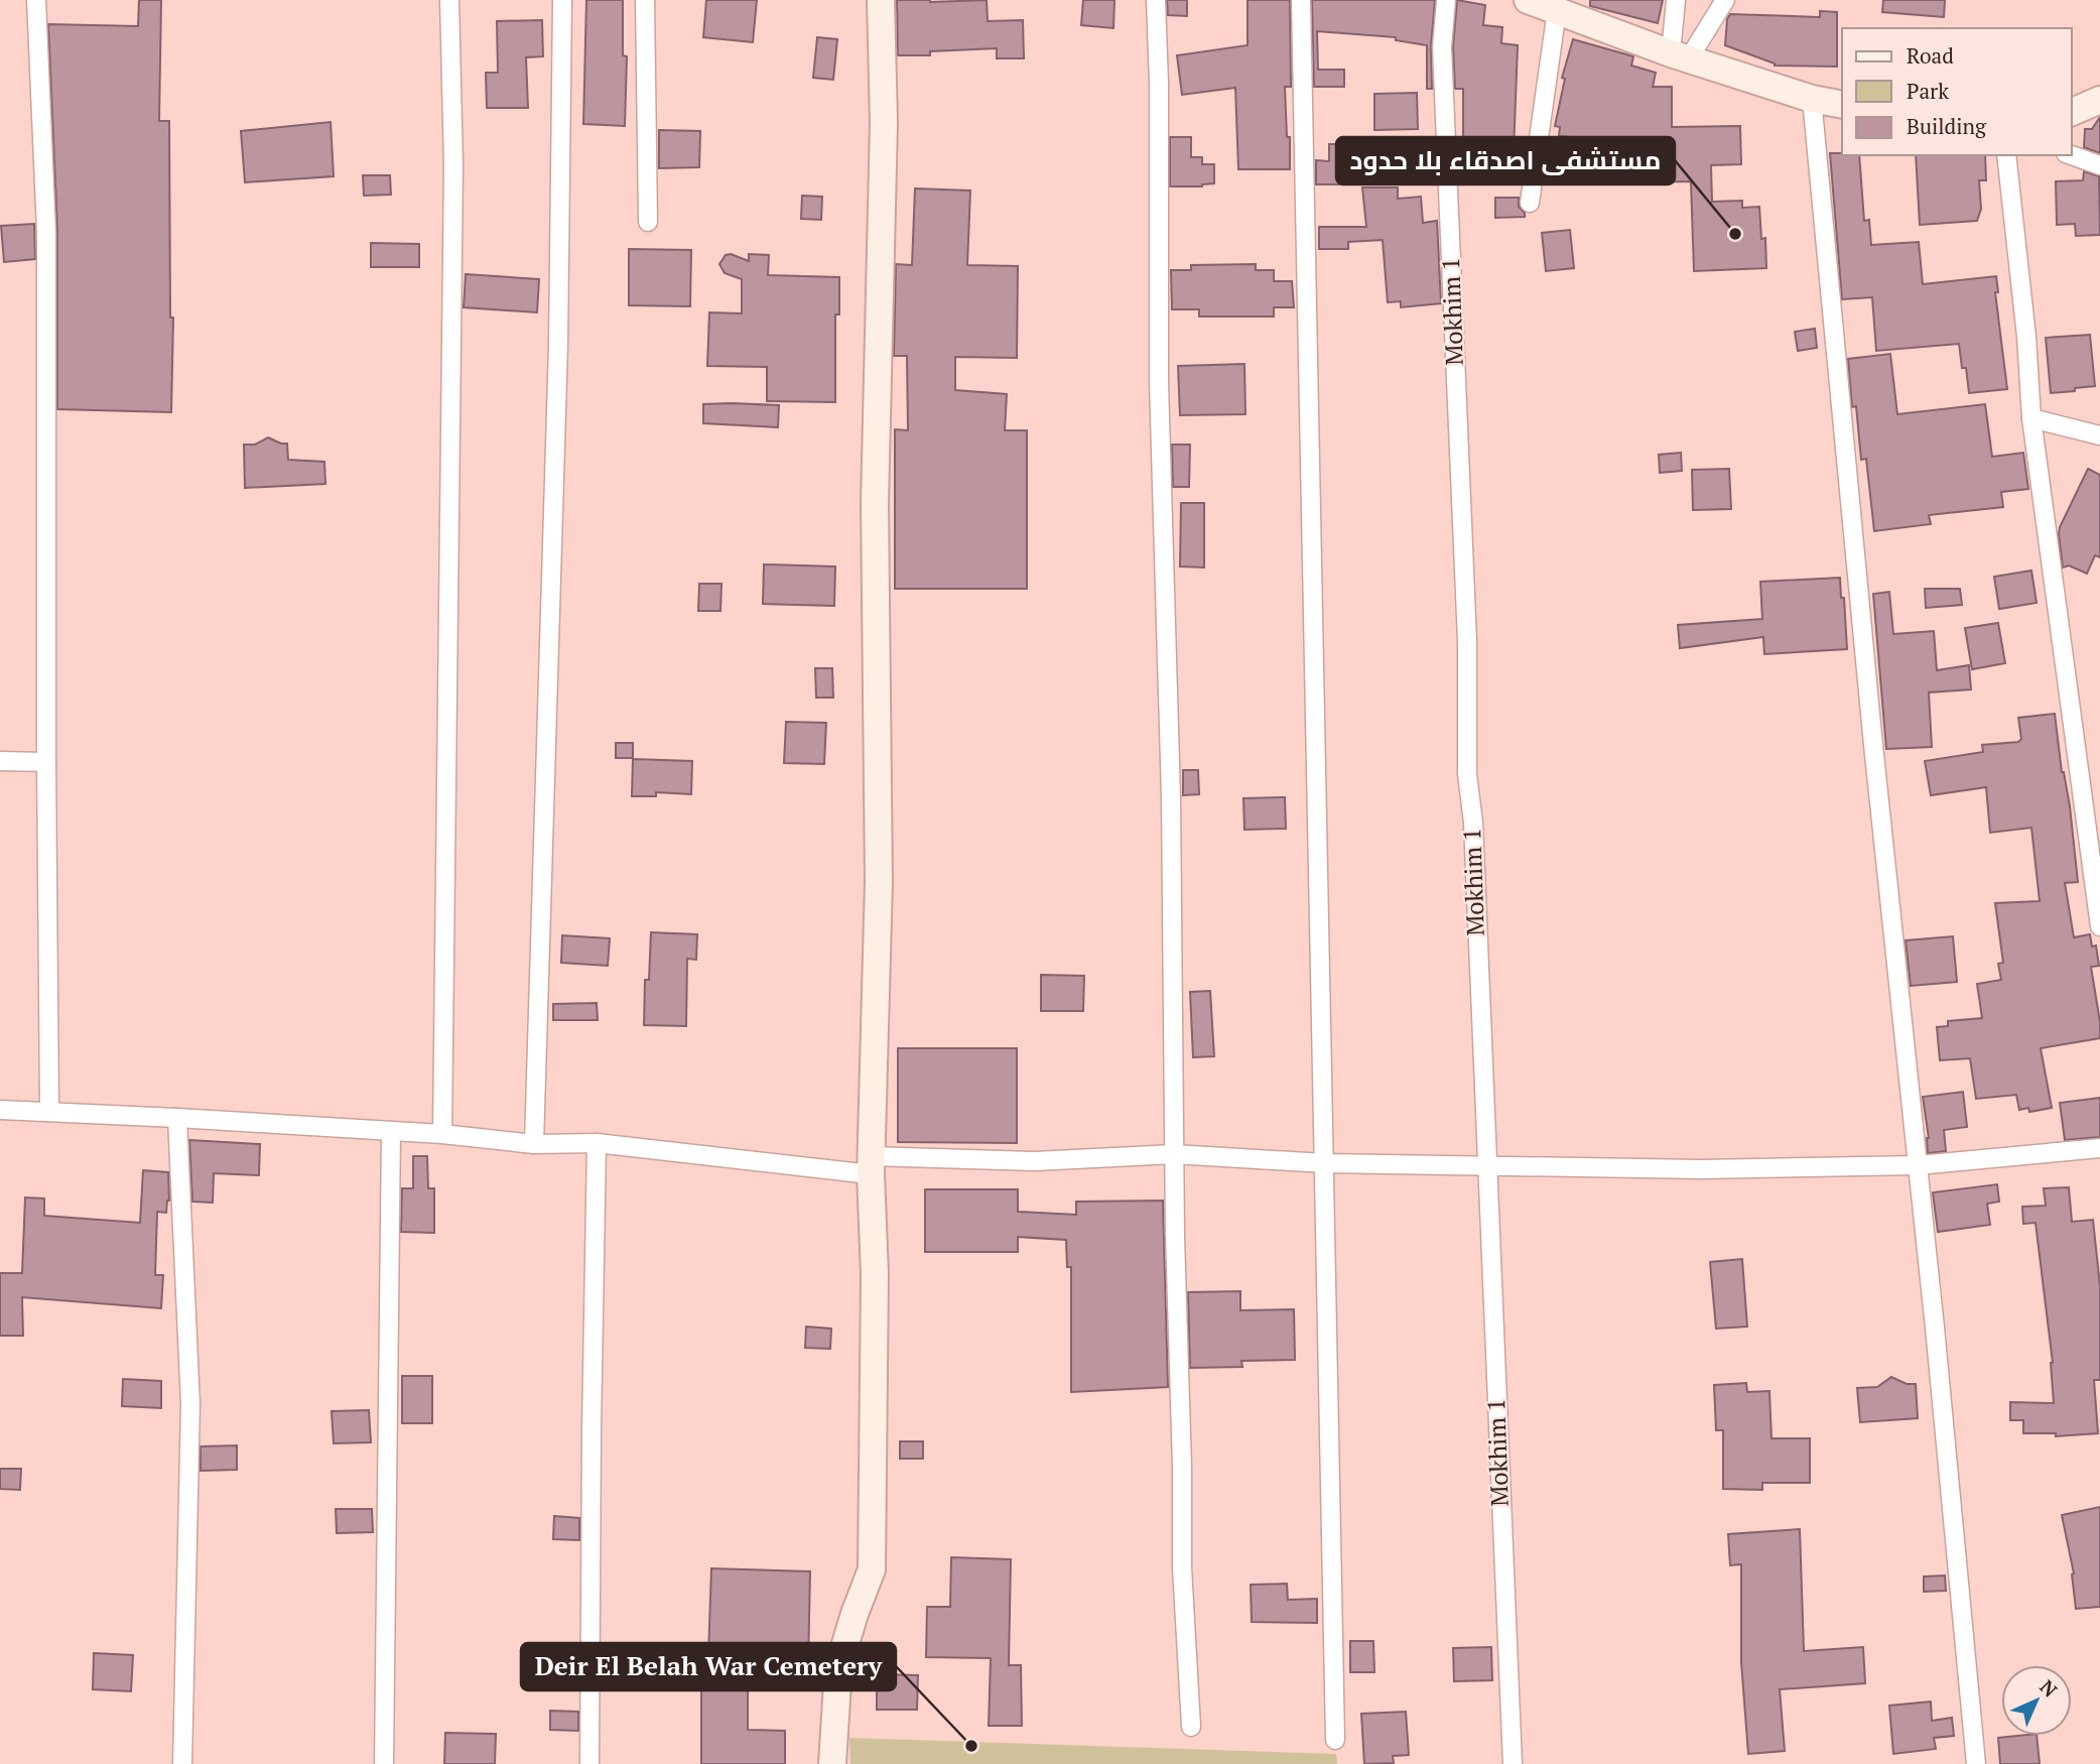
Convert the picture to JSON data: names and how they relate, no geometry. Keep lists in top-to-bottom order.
{
  "streets": {
    "street": ["Mokhim 1"]
  },
  "places": ["مستشفى اصدقاء بلا حدود", "Deir El Belah War Cemetery"],
  "legend": ["Road", "Park", "Building"],
  "north": "top right"
}
